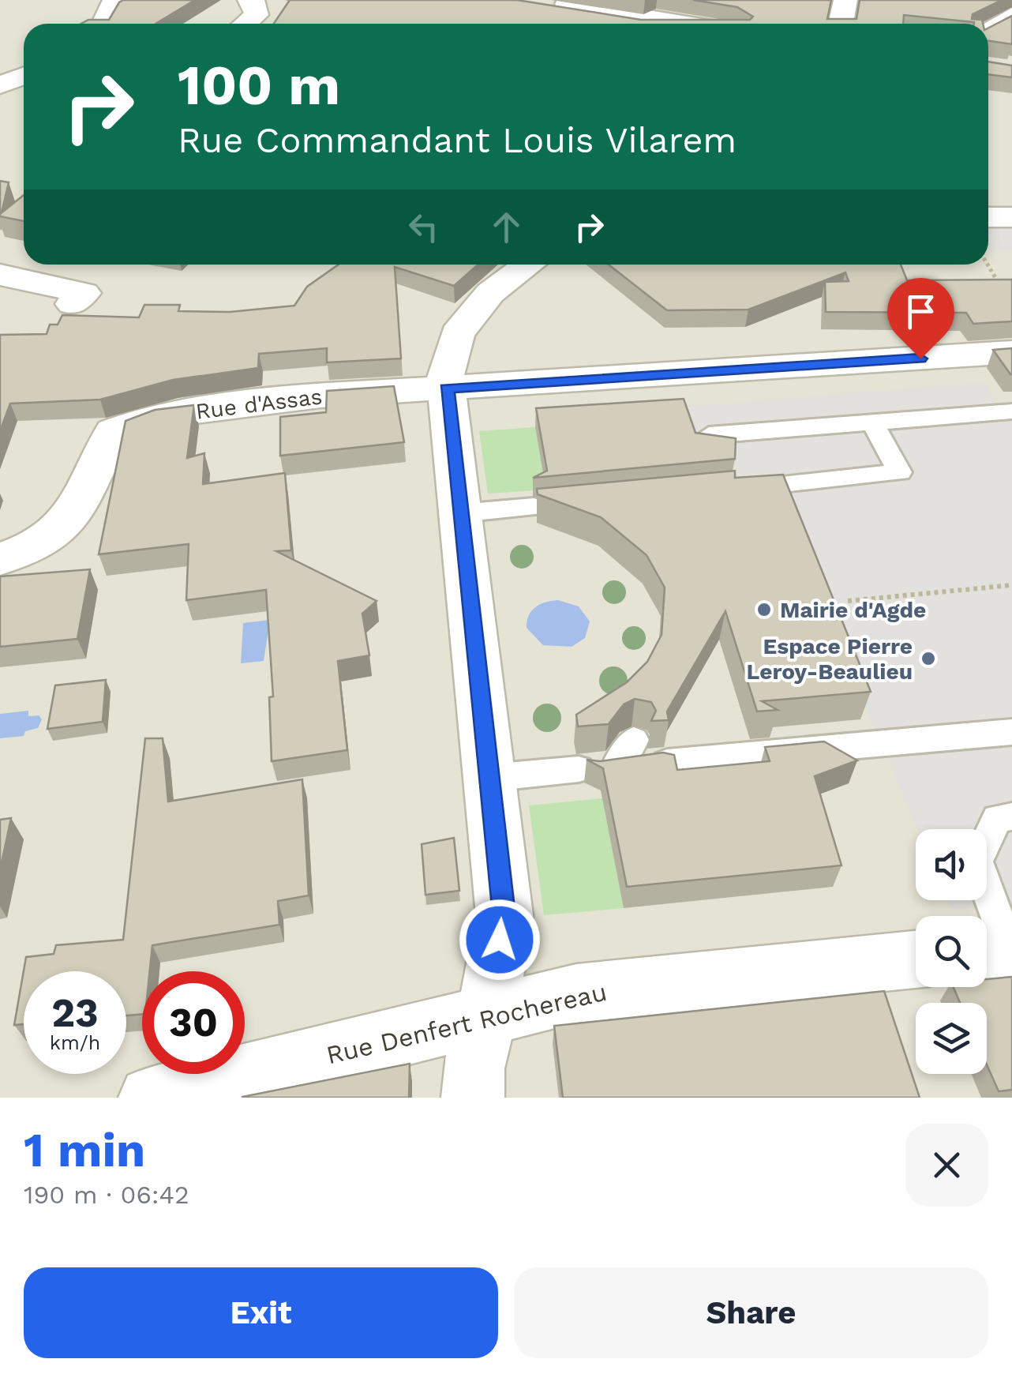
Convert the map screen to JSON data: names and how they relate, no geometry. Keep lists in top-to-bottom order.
{
  "streets": {
    "street": ["Rue d'Assas", "Rue Denfert Rochereau"]
  },
  "places": ["Mairie d'Agde", "Espace Pierre Leroy-Beaulieu"],
  "page": {
    "turn": ["100 m", "Rue Commandant Louis Vilarem"],
    "speed": "23 km/h",
    "limit": "30",
    "heading": ["1 min", "190 m · 06:42"],
    "buttons": ["Exit", "Share"]
  }
}
